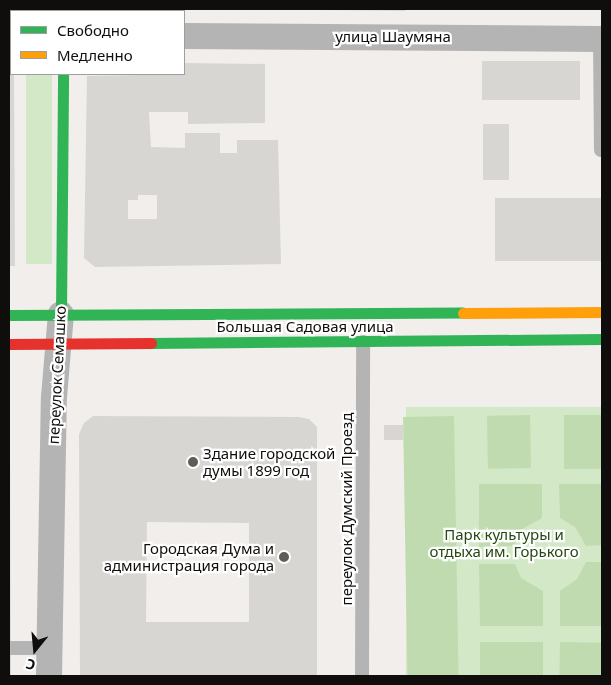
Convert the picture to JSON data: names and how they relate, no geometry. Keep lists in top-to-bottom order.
{
  "streets": {
    "main road": ["Большая Садовая улица", "переулок Семашко"],
    "street": ["улица Шаумяна"],
    "lane": ["переулок Думский Проезд"]
  },
  "crossings": [
    ["Большая Садовая улица", "переулок Семашко"],
    ["Большая Садовая улица", "переулок Думский Проезд"]
  ],
  "parks": ["Парк культуры и отдыха им. Горького"],
  "places": ["Здание городской думы 1899 год", "Городская Дума и администрация города"],
  "legend": ["Свободно", "Медленно"],
  "north": "bottom"
}
